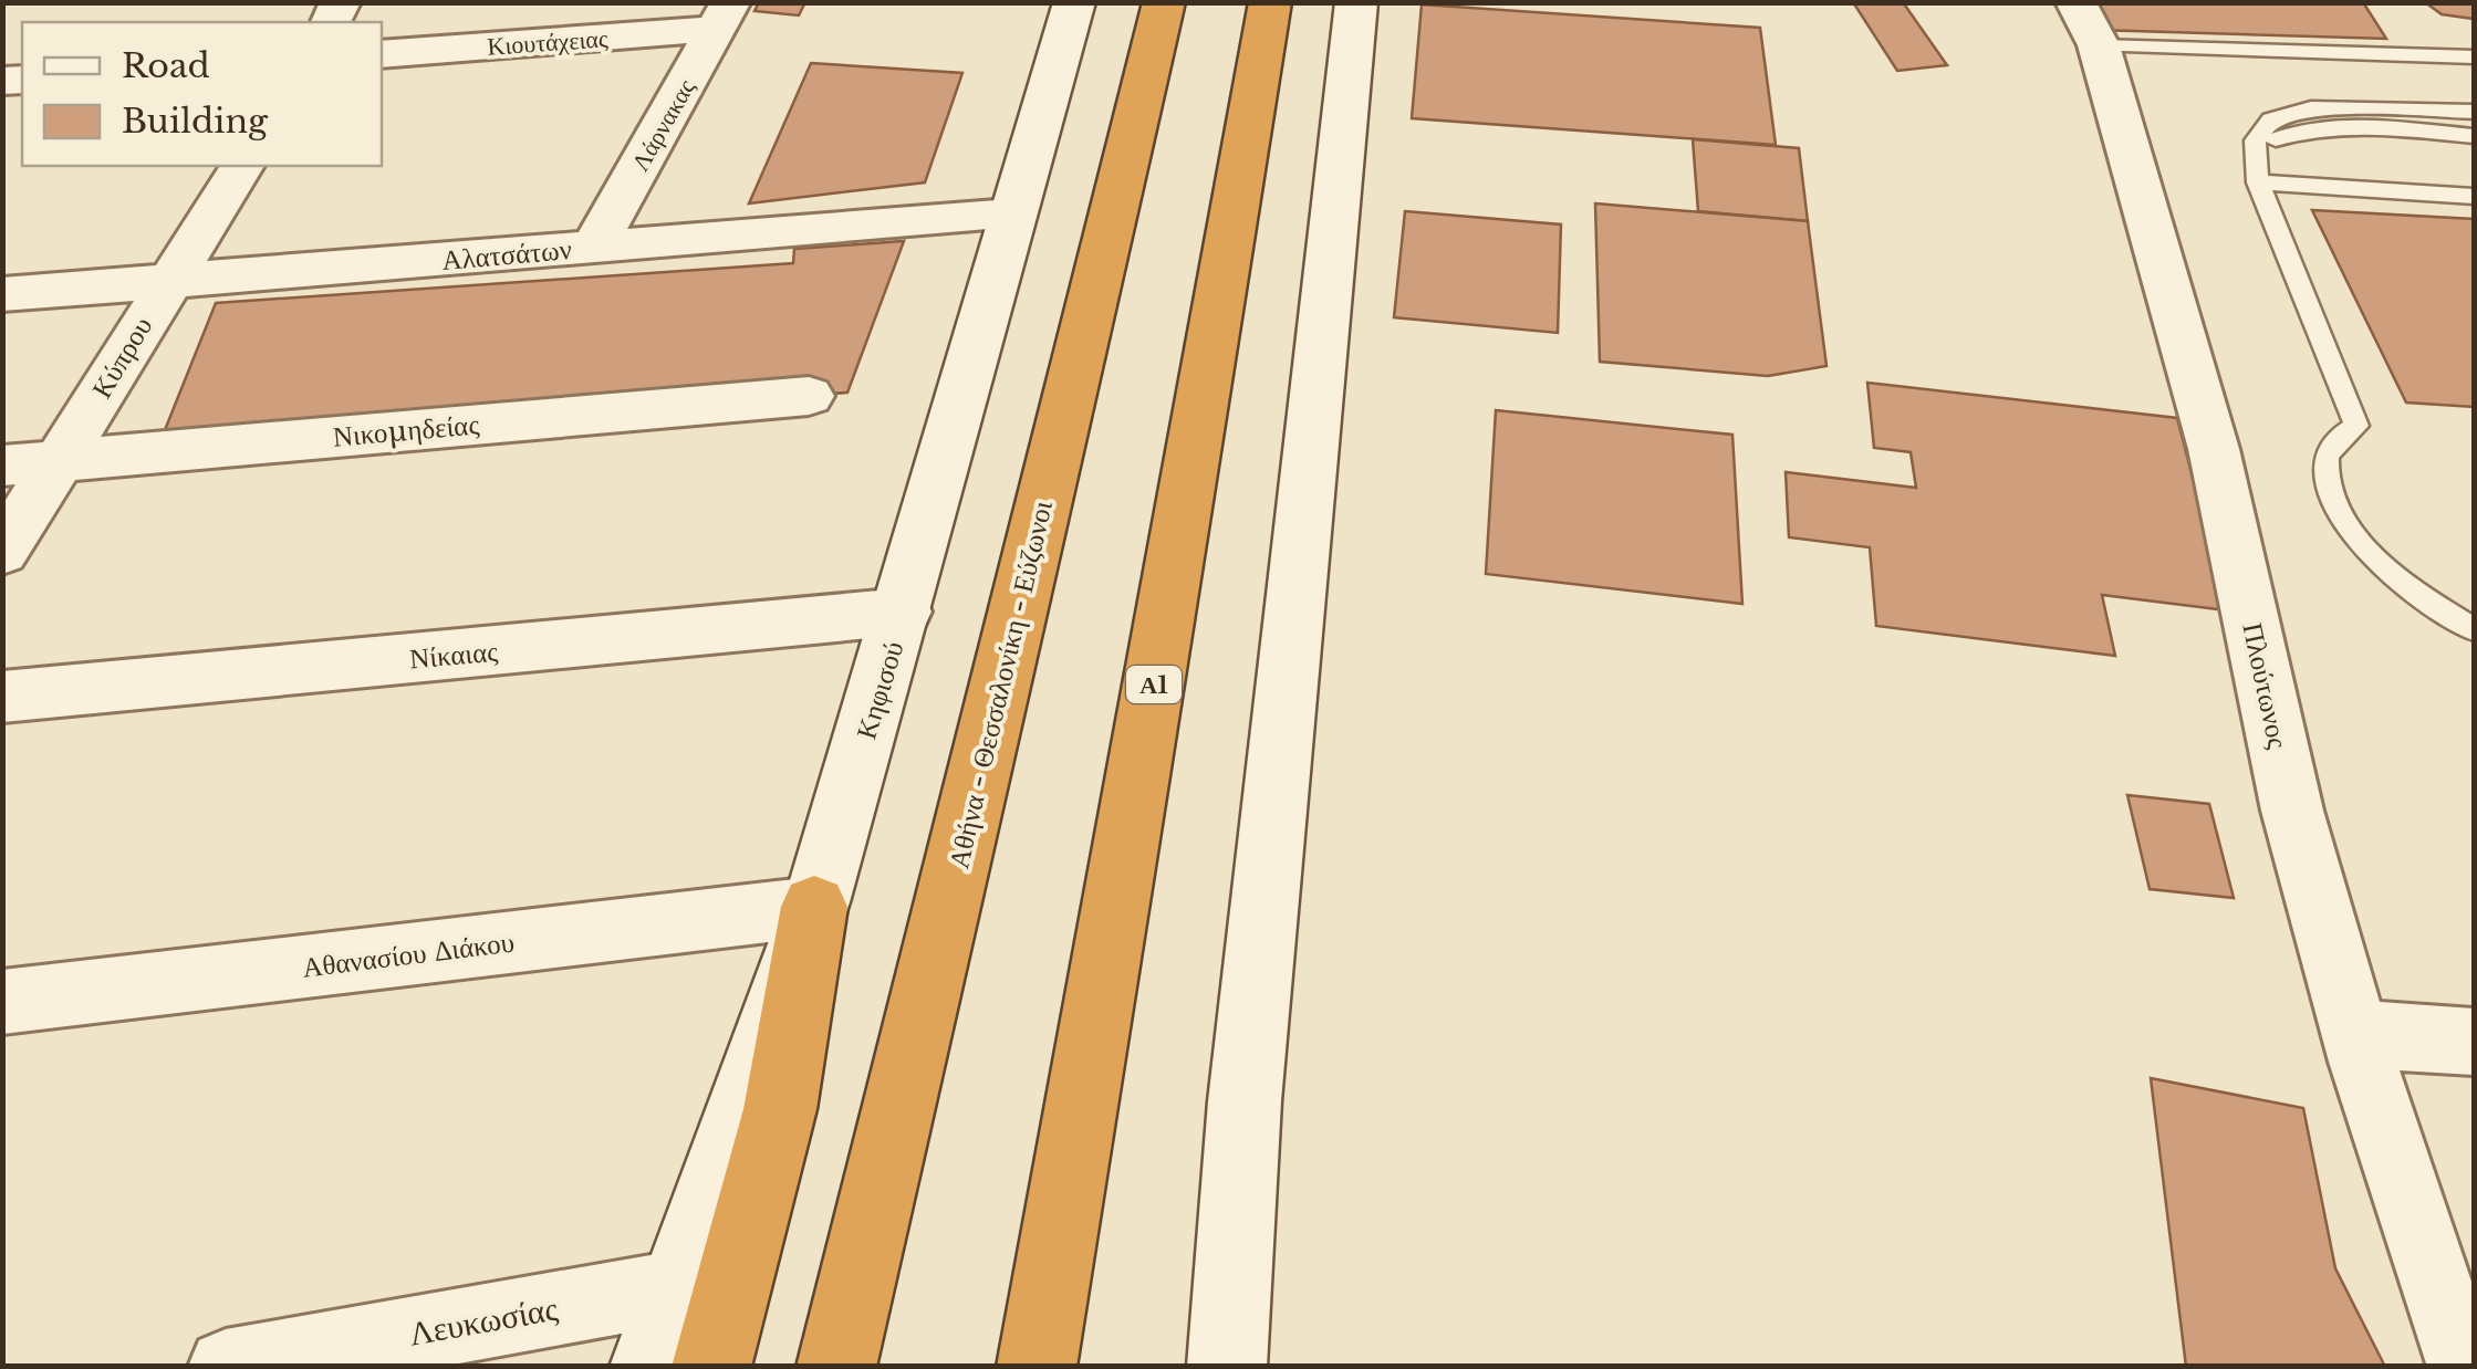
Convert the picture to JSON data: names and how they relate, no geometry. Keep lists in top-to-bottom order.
{
  "streets": {
    "highway": ["Αθήνα - Θεσσαλονίκη - Εύζωνοι", "Α1"],
    "main road": ["Κηφισού"],
    "street": [
      "Κιουτάχειας",
      "Λάρνακας",
      "Αλατσάτων",
      "Κύπρου",
      "Νικομηδείας",
      "Νίκαιας",
      "Πλούτωνος",
      "Αθανασίου Διάκου",
      "Λευκωσίας"
    ]
  },
  "crossings": [
    ["Κιουτάχειας", "Λάρνακας"],
    ["Λάρνακας", "Αλατσάτων"],
    ["Αλατσάτων", "Κύπρου"],
    ["Αλατσάτων", "Κηφισού"],
    ["Κύπρου", "Νικομηδείας"],
    ["Νίκαιας", "Κηφισού"],
    ["Κηφισού", "Αθανασίου Διάκου"],
    ["Κηφισού", "Λευκωσίας"]
  ],
  "legend": ["Road", "Building"]
}
